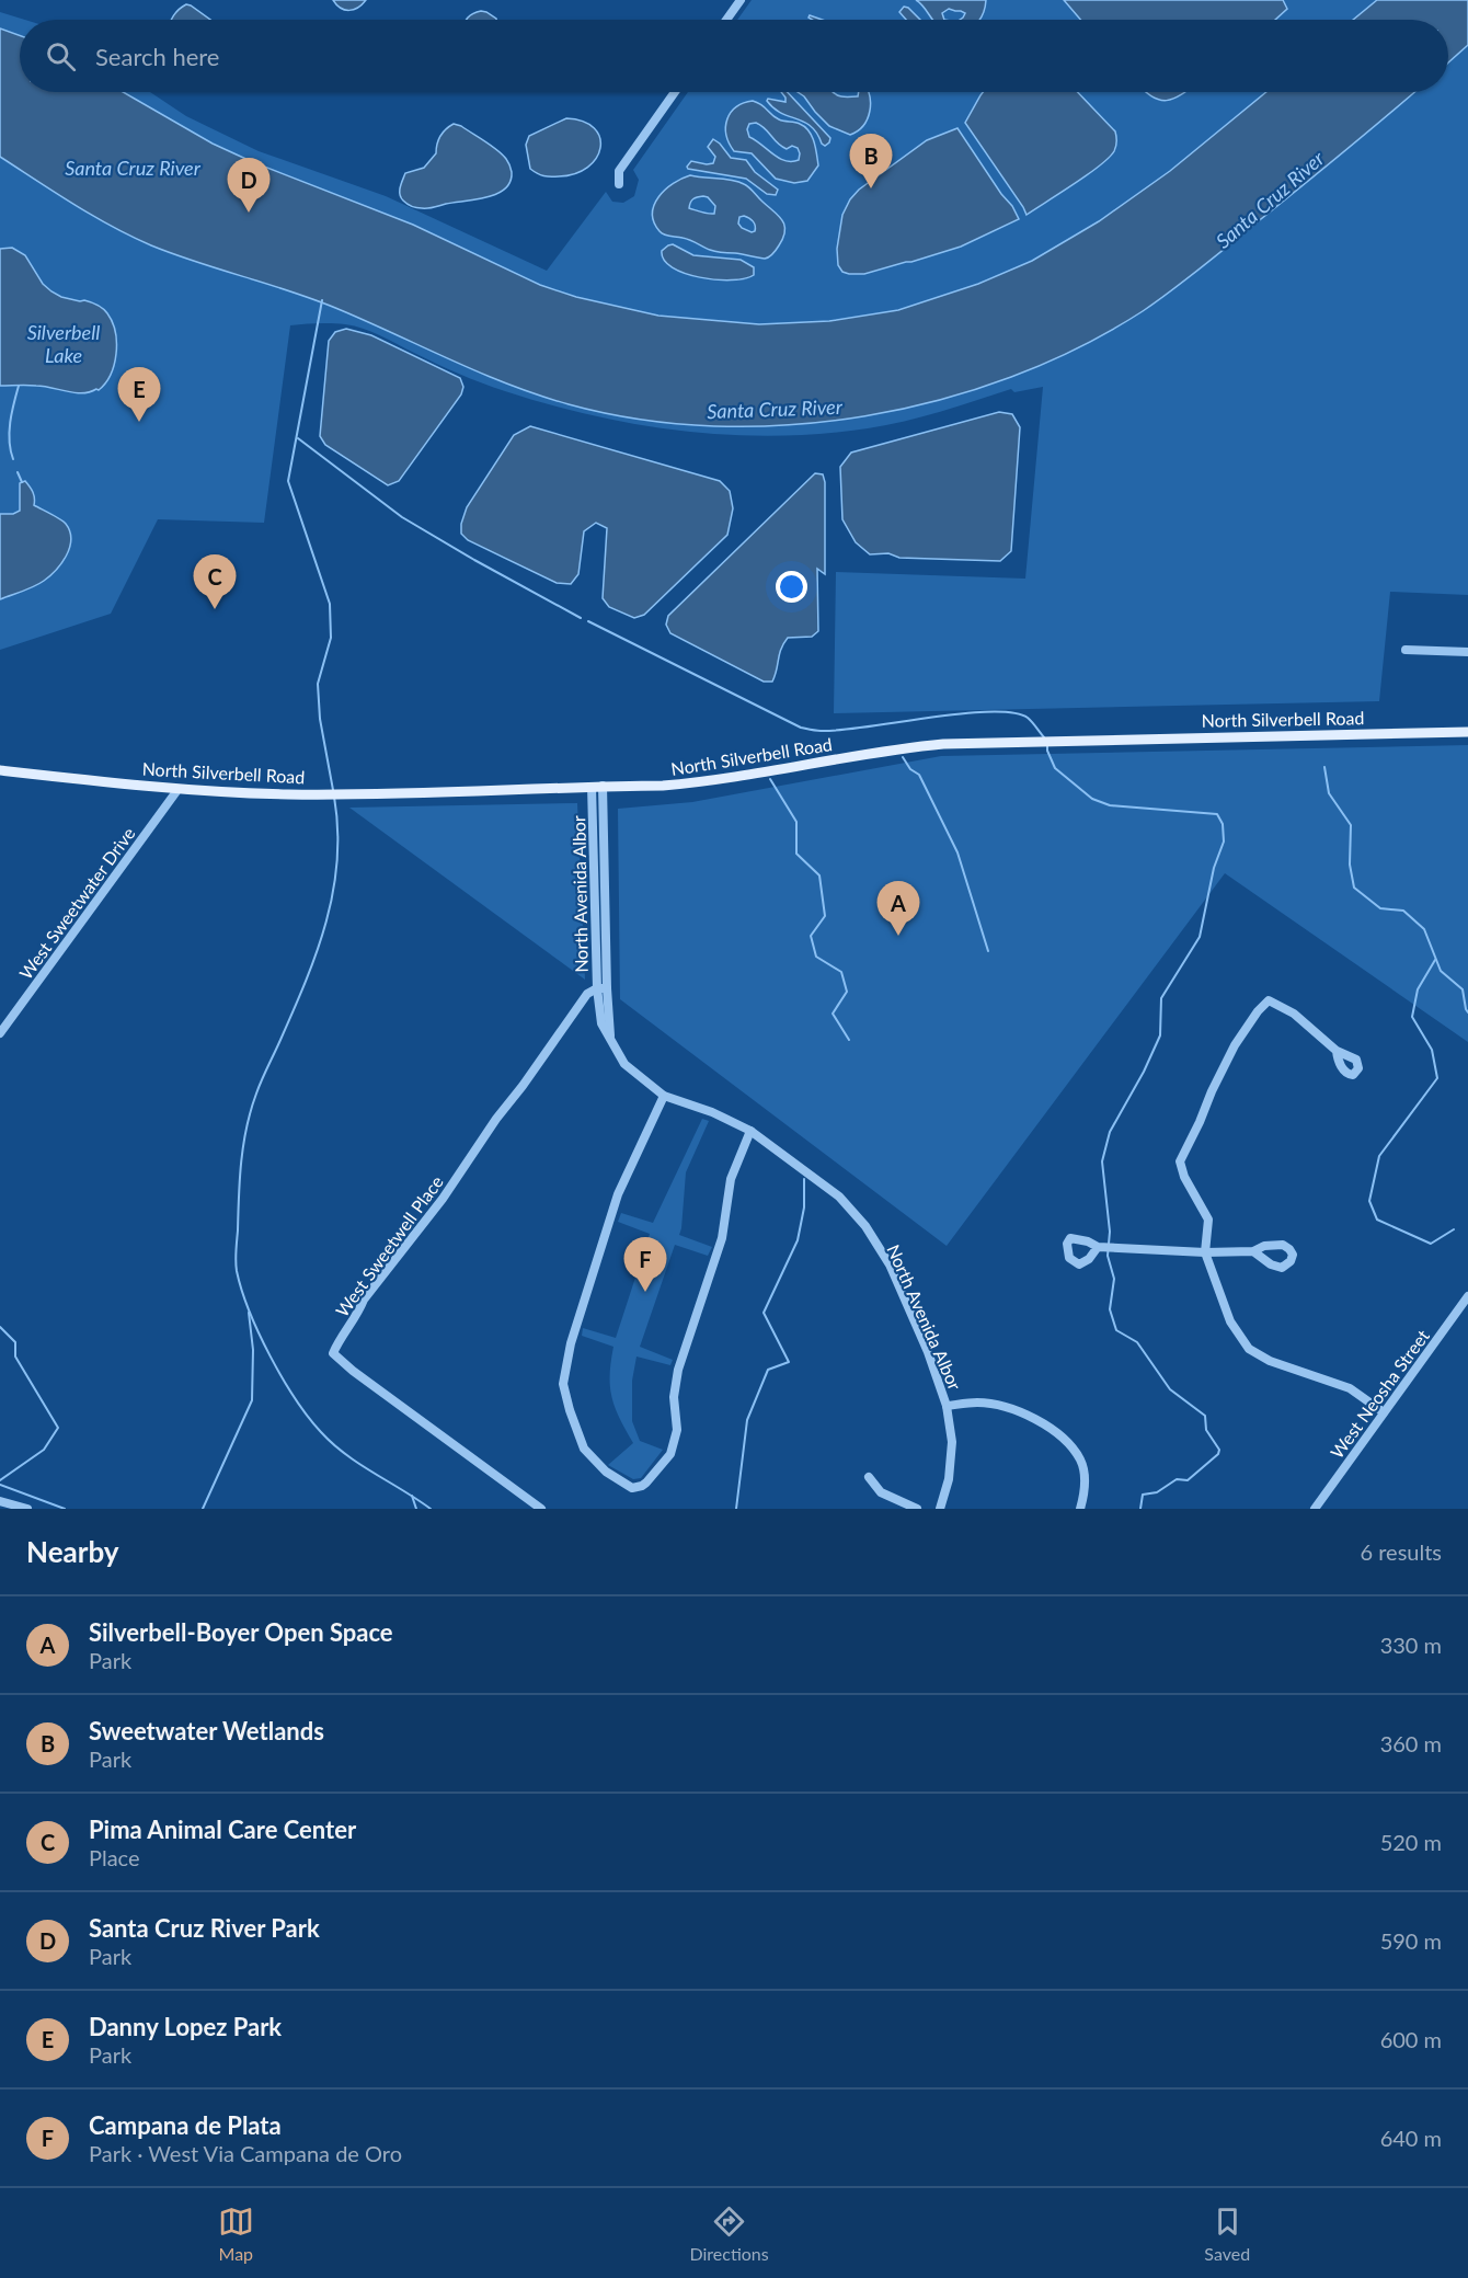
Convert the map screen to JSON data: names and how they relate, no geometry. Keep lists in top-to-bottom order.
{
  "streets": {
    "main road": ["North Silverbell Road"],
    "street": [
      "North Avenida Albor",
      "West Sweetwater Drive",
      "West Sweetwell Place",
      "West Neosha Street"
    ]
  },
  "crossings": [
    ["North Silverbell Road", "North Avenida Albor"],
    ["North Silverbell Road", "West Sweetwater Drive"],
    ["North Avenida Albor", "West Sweetwell Place"]
  ],
  "water": ["Santa Cruz River", "Silverbell Lake"],
  "page": {
    "search": "Search here",
    "pins": [
      "B",
      "D",
      "E",
      "C",
      "A",
      "F"
    ],
    "heading": ["Nearby", "6 results"],
    "list": [
      {
        "mark": "A",
        "name": "Silverbell-Boyer Open Space",
        "note": "Park",
        "value": "330 m"
      },
      {
        "mark": "B",
        "name": "Sweetwater Wetlands",
        "note": "Park",
        "value": "360 m"
      },
      {
        "mark": "C",
        "name": "Pima Animal Care Center",
        "note": "Place",
        "value": "520 m"
      },
      {
        "mark": "D",
        "name": "Santa Cruz River Park",
        "note": "Park",
        "value": "590 m"
      },
      {
        "mark": "E",
        "name": "Danny Lopez Park",
        "note": "Park",
        "value": "600 m"
      },
      {
        "mark": "F",
        "name": "Campana de Plata",
        "note": "Park · West Via Campana de Oro",
        "value": "640 m"
      }
    ],
    "nav": ["Map", "Directions", "Saved"]
  }
}
